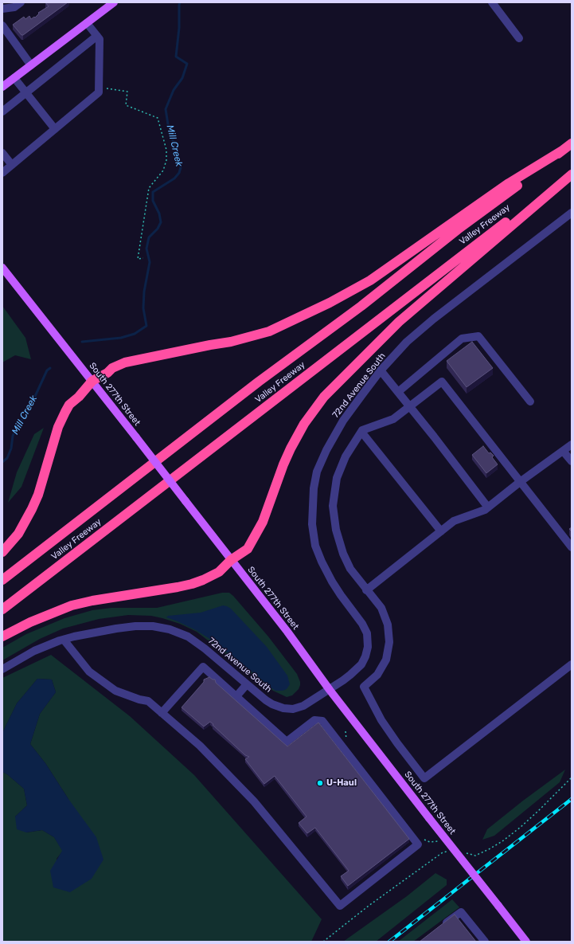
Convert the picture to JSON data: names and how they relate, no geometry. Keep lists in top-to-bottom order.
{
  "streets": {
    "highway": ["Valley Freeway"],
    "main road": ["South 277th Street"],
    "street": ["72nd Avenue South"]
  },
  "crossings": [
    ["72nd Avenue South", "South 277th Street"]
  ],
  "water": ["Mill Creek"],
  "places": ["U-Haul"]
}
